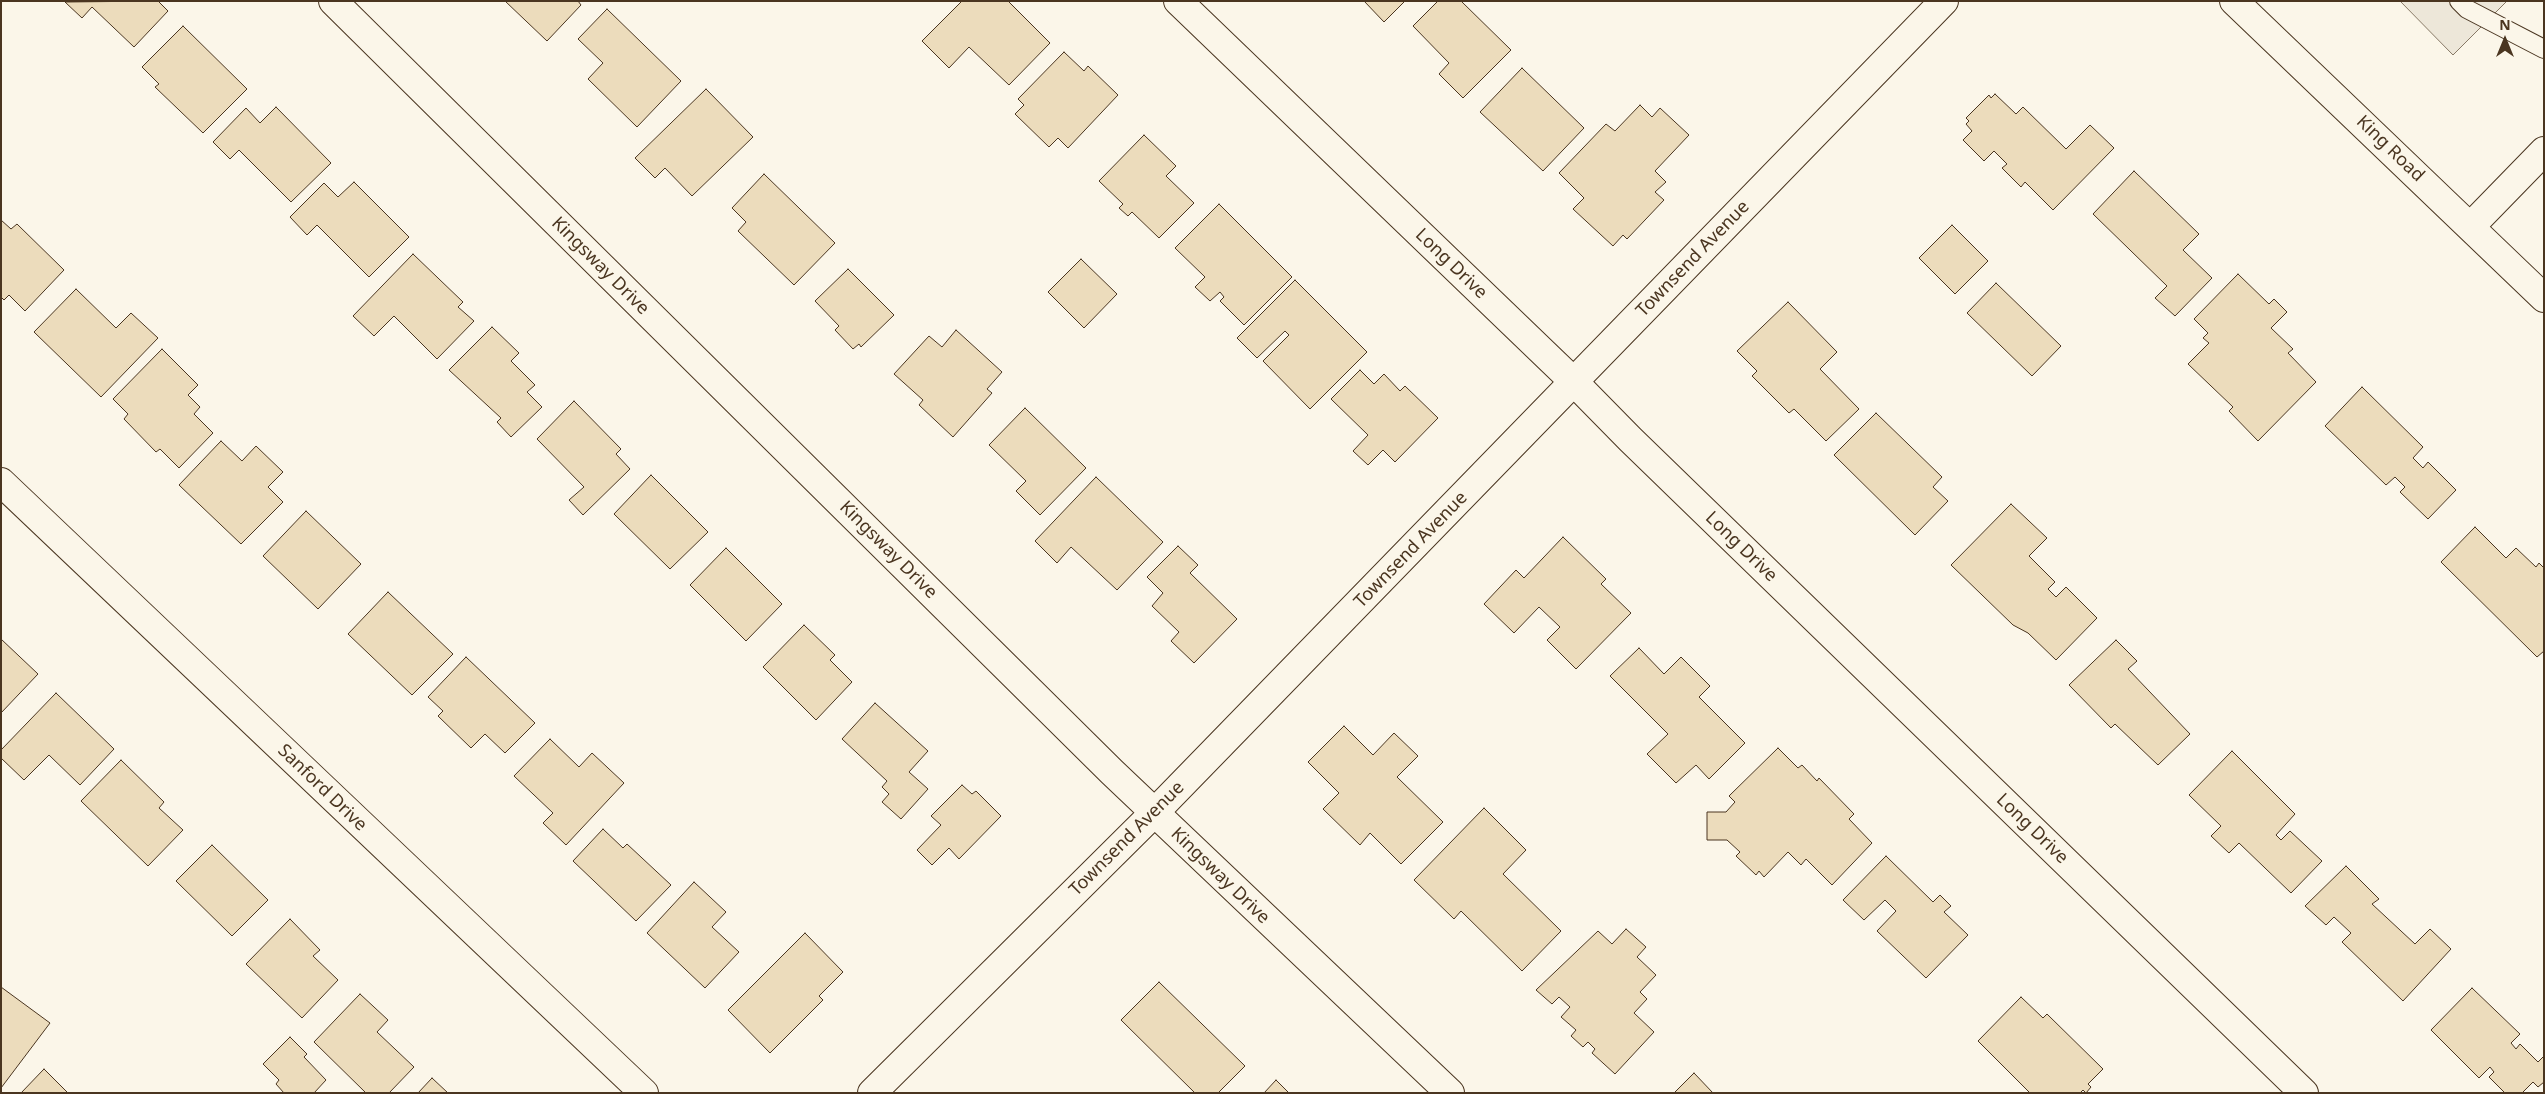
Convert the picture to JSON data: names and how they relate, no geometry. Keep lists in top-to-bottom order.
{
  "streets": {
    "street": [
      "King Road",
      "Townsend Avenue",
      "Long Drive",
      "Kingsway Drive",
      "Sanford Drive"
    ]
  },
  "crossings": [
    ["Townsend Avenue", "Long Drive"],
    ["Townsend Avenue", "Kingsway Drive"]
  ],
  "north": "top"
}
